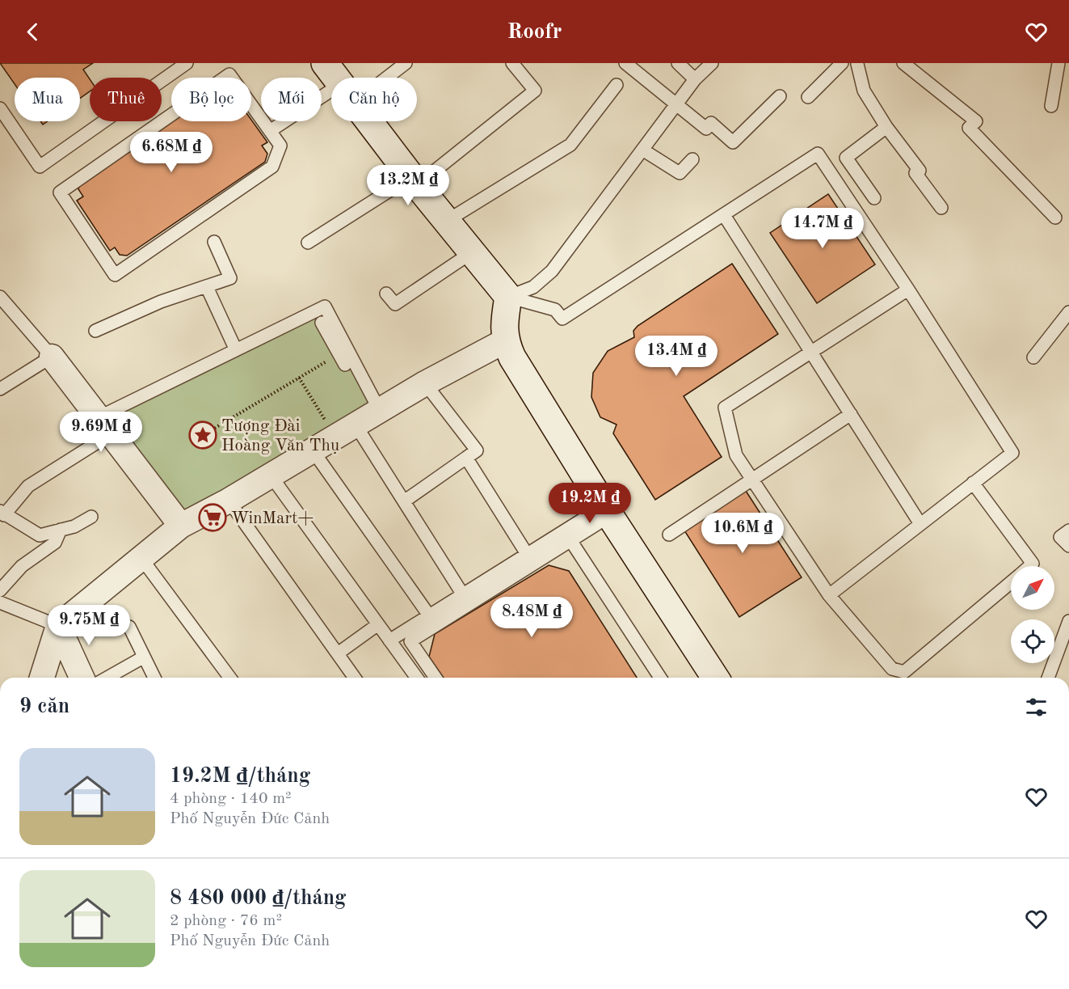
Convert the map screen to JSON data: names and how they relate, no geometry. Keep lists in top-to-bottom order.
{
  "places": {
    "place": ["Tượng Đài Hoàng Văn Thụ"],
    "supermarket": ["WinMart+"]
  },
  "north": "top right",
  "page": {
    "header": "Roofr",
    "chip": [
      "Mua",
      "Thuê",
      "Bộ lọc",
      "Mới",
      "Căn hộ"
    ],
    "price": [
      "6.68M ₫",
      "13.2M ₫",
      "14.7M ₫",
      "13.4M ₫",
      "9.69M ₫",
      "19.2M ₫",
      "10.6M ₫",
      "8.48M ₫",
      "9.75M ₫"
    ],
    "heading": "9 căn",
    "list": [
      {
        "name": "19.2M ₫/tháng",
        "note": "4 phòng · 140 m² · Phố Nguyễn Đức Cảnh"
      },
      {
        "name": "8 480 000 ₫/tháng",
        "note": "2 phòng · 76 m² · Phố Nguyễn Đức Cảnh"
      }
    ]
  }
}
